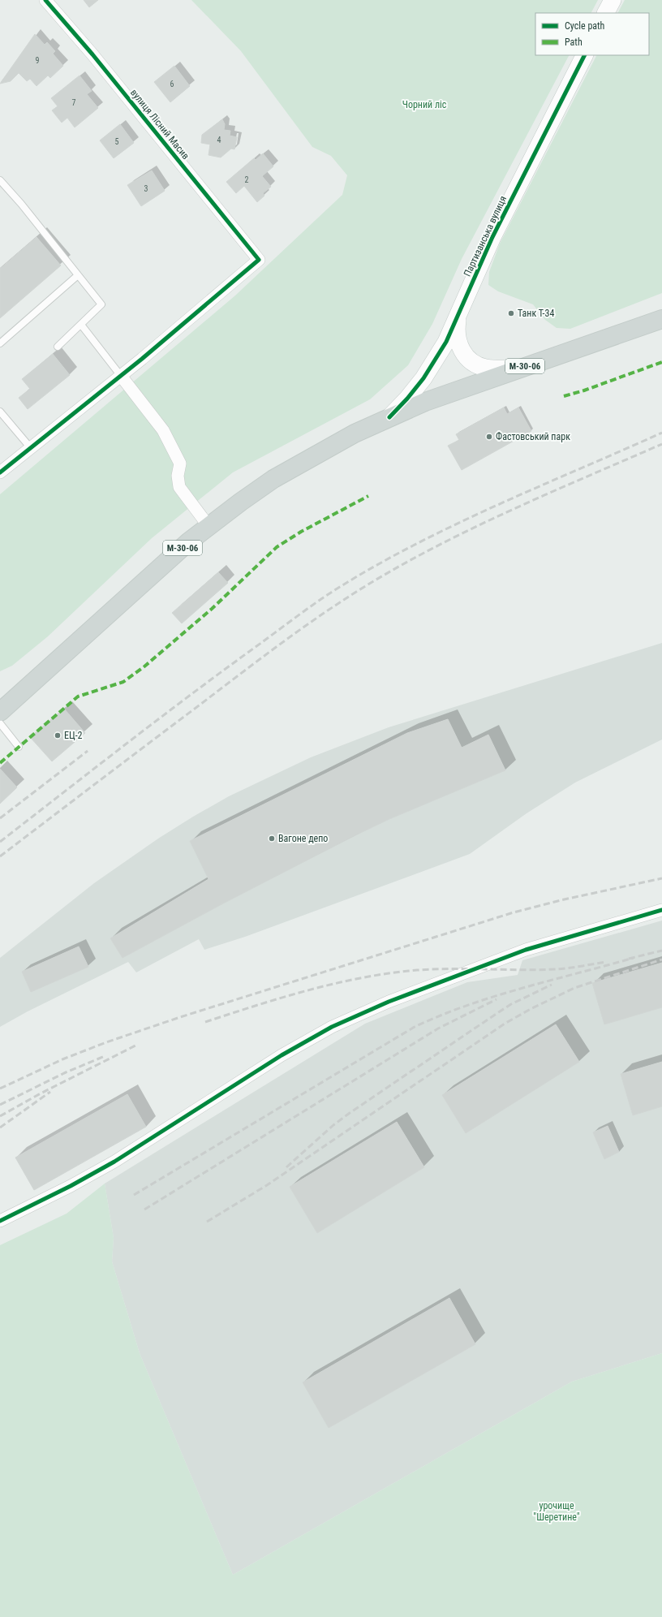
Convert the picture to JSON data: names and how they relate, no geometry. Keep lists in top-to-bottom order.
{
  "streets": {
    "main road": ["М-30-06"],
    "street": ["вулиця Лісний Масив", "Партизанська вулиця"]
  },
  "crossings": [
    ["Партизанська вулиця", "М-30-06"]
  ],
  "parks": ["Чорний ліс", "урочище \"Шеретине\""],
  "places": [
    "Танк Т-34",
    "Фастовський парк",
    "ЕЦ-2",
    "Вагоне депо"
  ],
  "house_numbers": [
    "9",
    "6",
    "7",
    "4",
    "5",
    "2",
    "3"
  ],
  "legend": ["Cycle path", "Path"]
}
